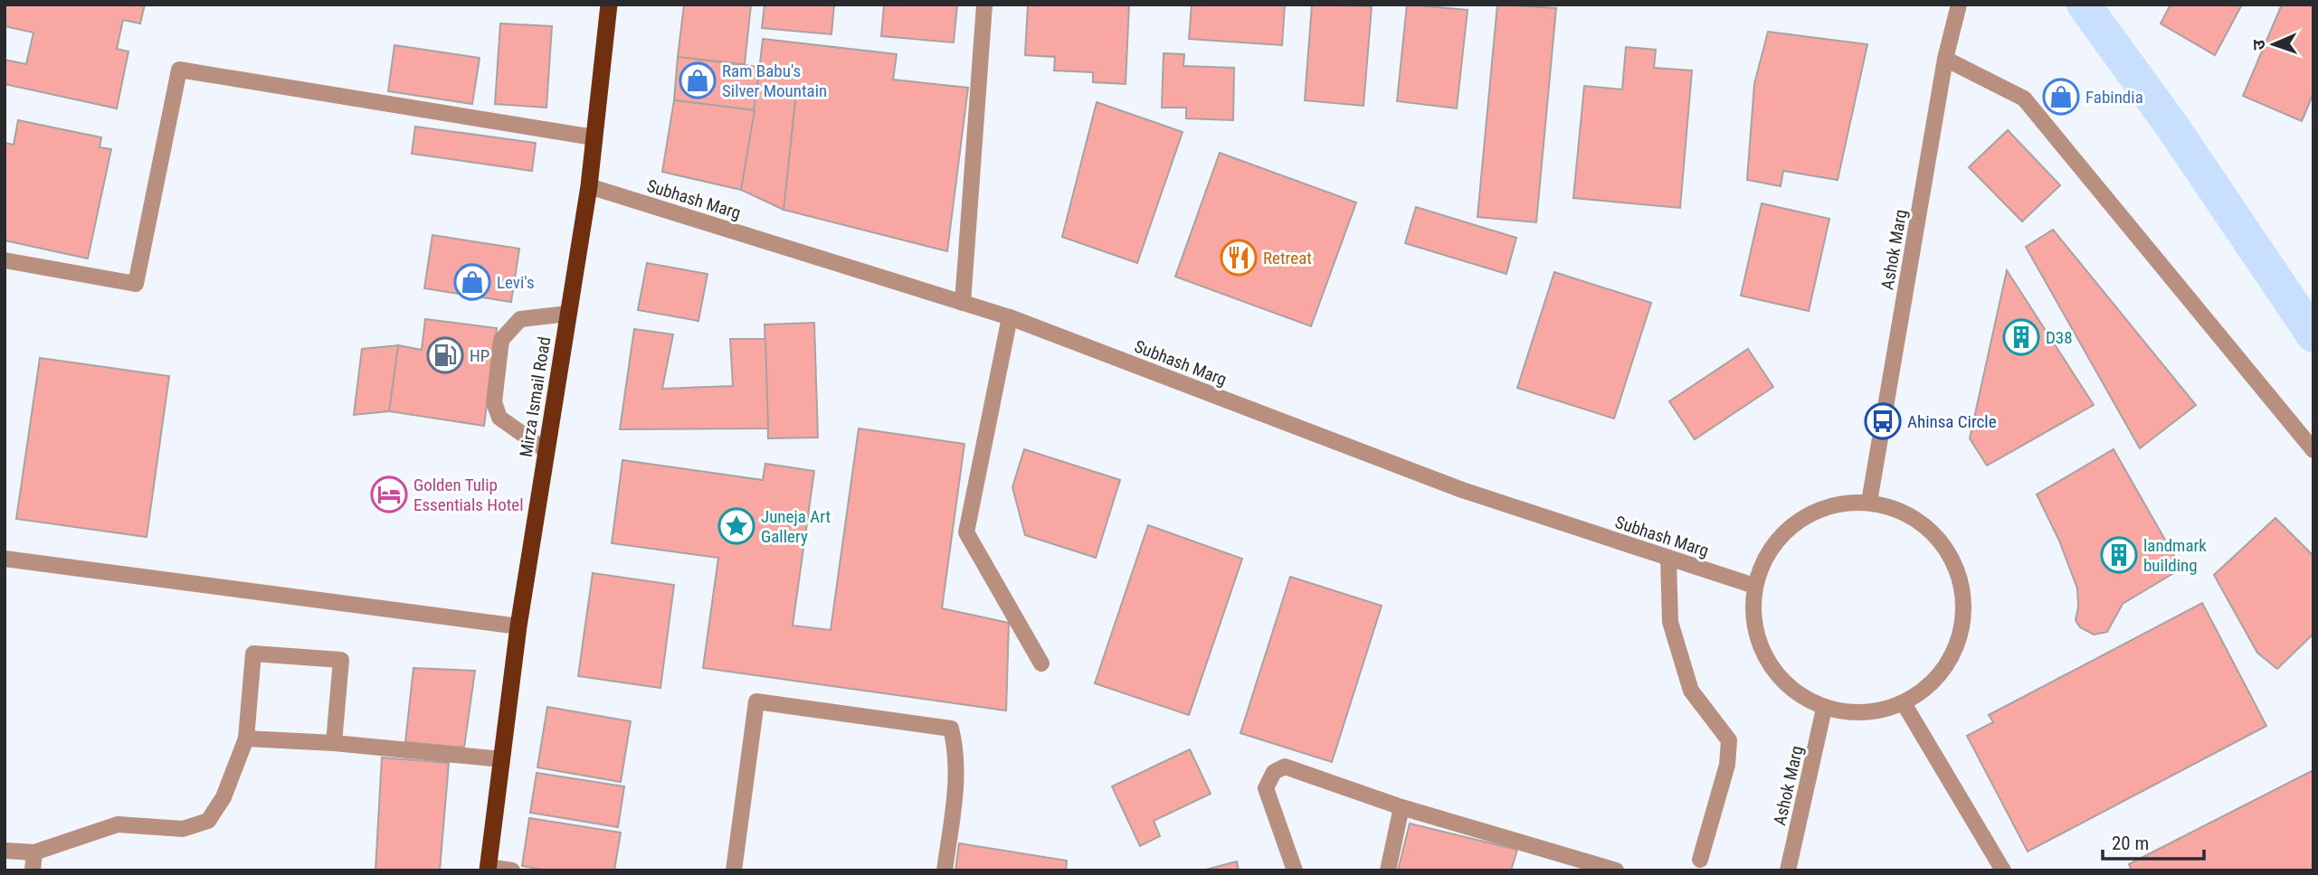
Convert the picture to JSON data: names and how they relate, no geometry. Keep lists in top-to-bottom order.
{
  "streets": {
    "highway": ["Mirza Ismail Road"],
    "street": ["Subhash Marg", "Ashok Marg"]
  },
  "crossings": [
    ["Subhash Marg", "Ashok Marg"],
    ["Subhash Marg", "Mirza Ismail Road"]
  ],
  "places": {
    "shop": ["Ram Babu's Silver Mountain", "Fabindia", "Levi's"],
    "restaurant": ["Retreat"],
    "building": ["D38", "landmark building"],
    "fuel station": ["HP"],
    "bus stop": ["Ahinsa Circle"],
    "hotel": ["Golden Tulip Essentials Hotel"],
    "place": ["Juneja Art Gallery"]
  },
  "scale_bar": "20 m",
  "north": "left"
}
